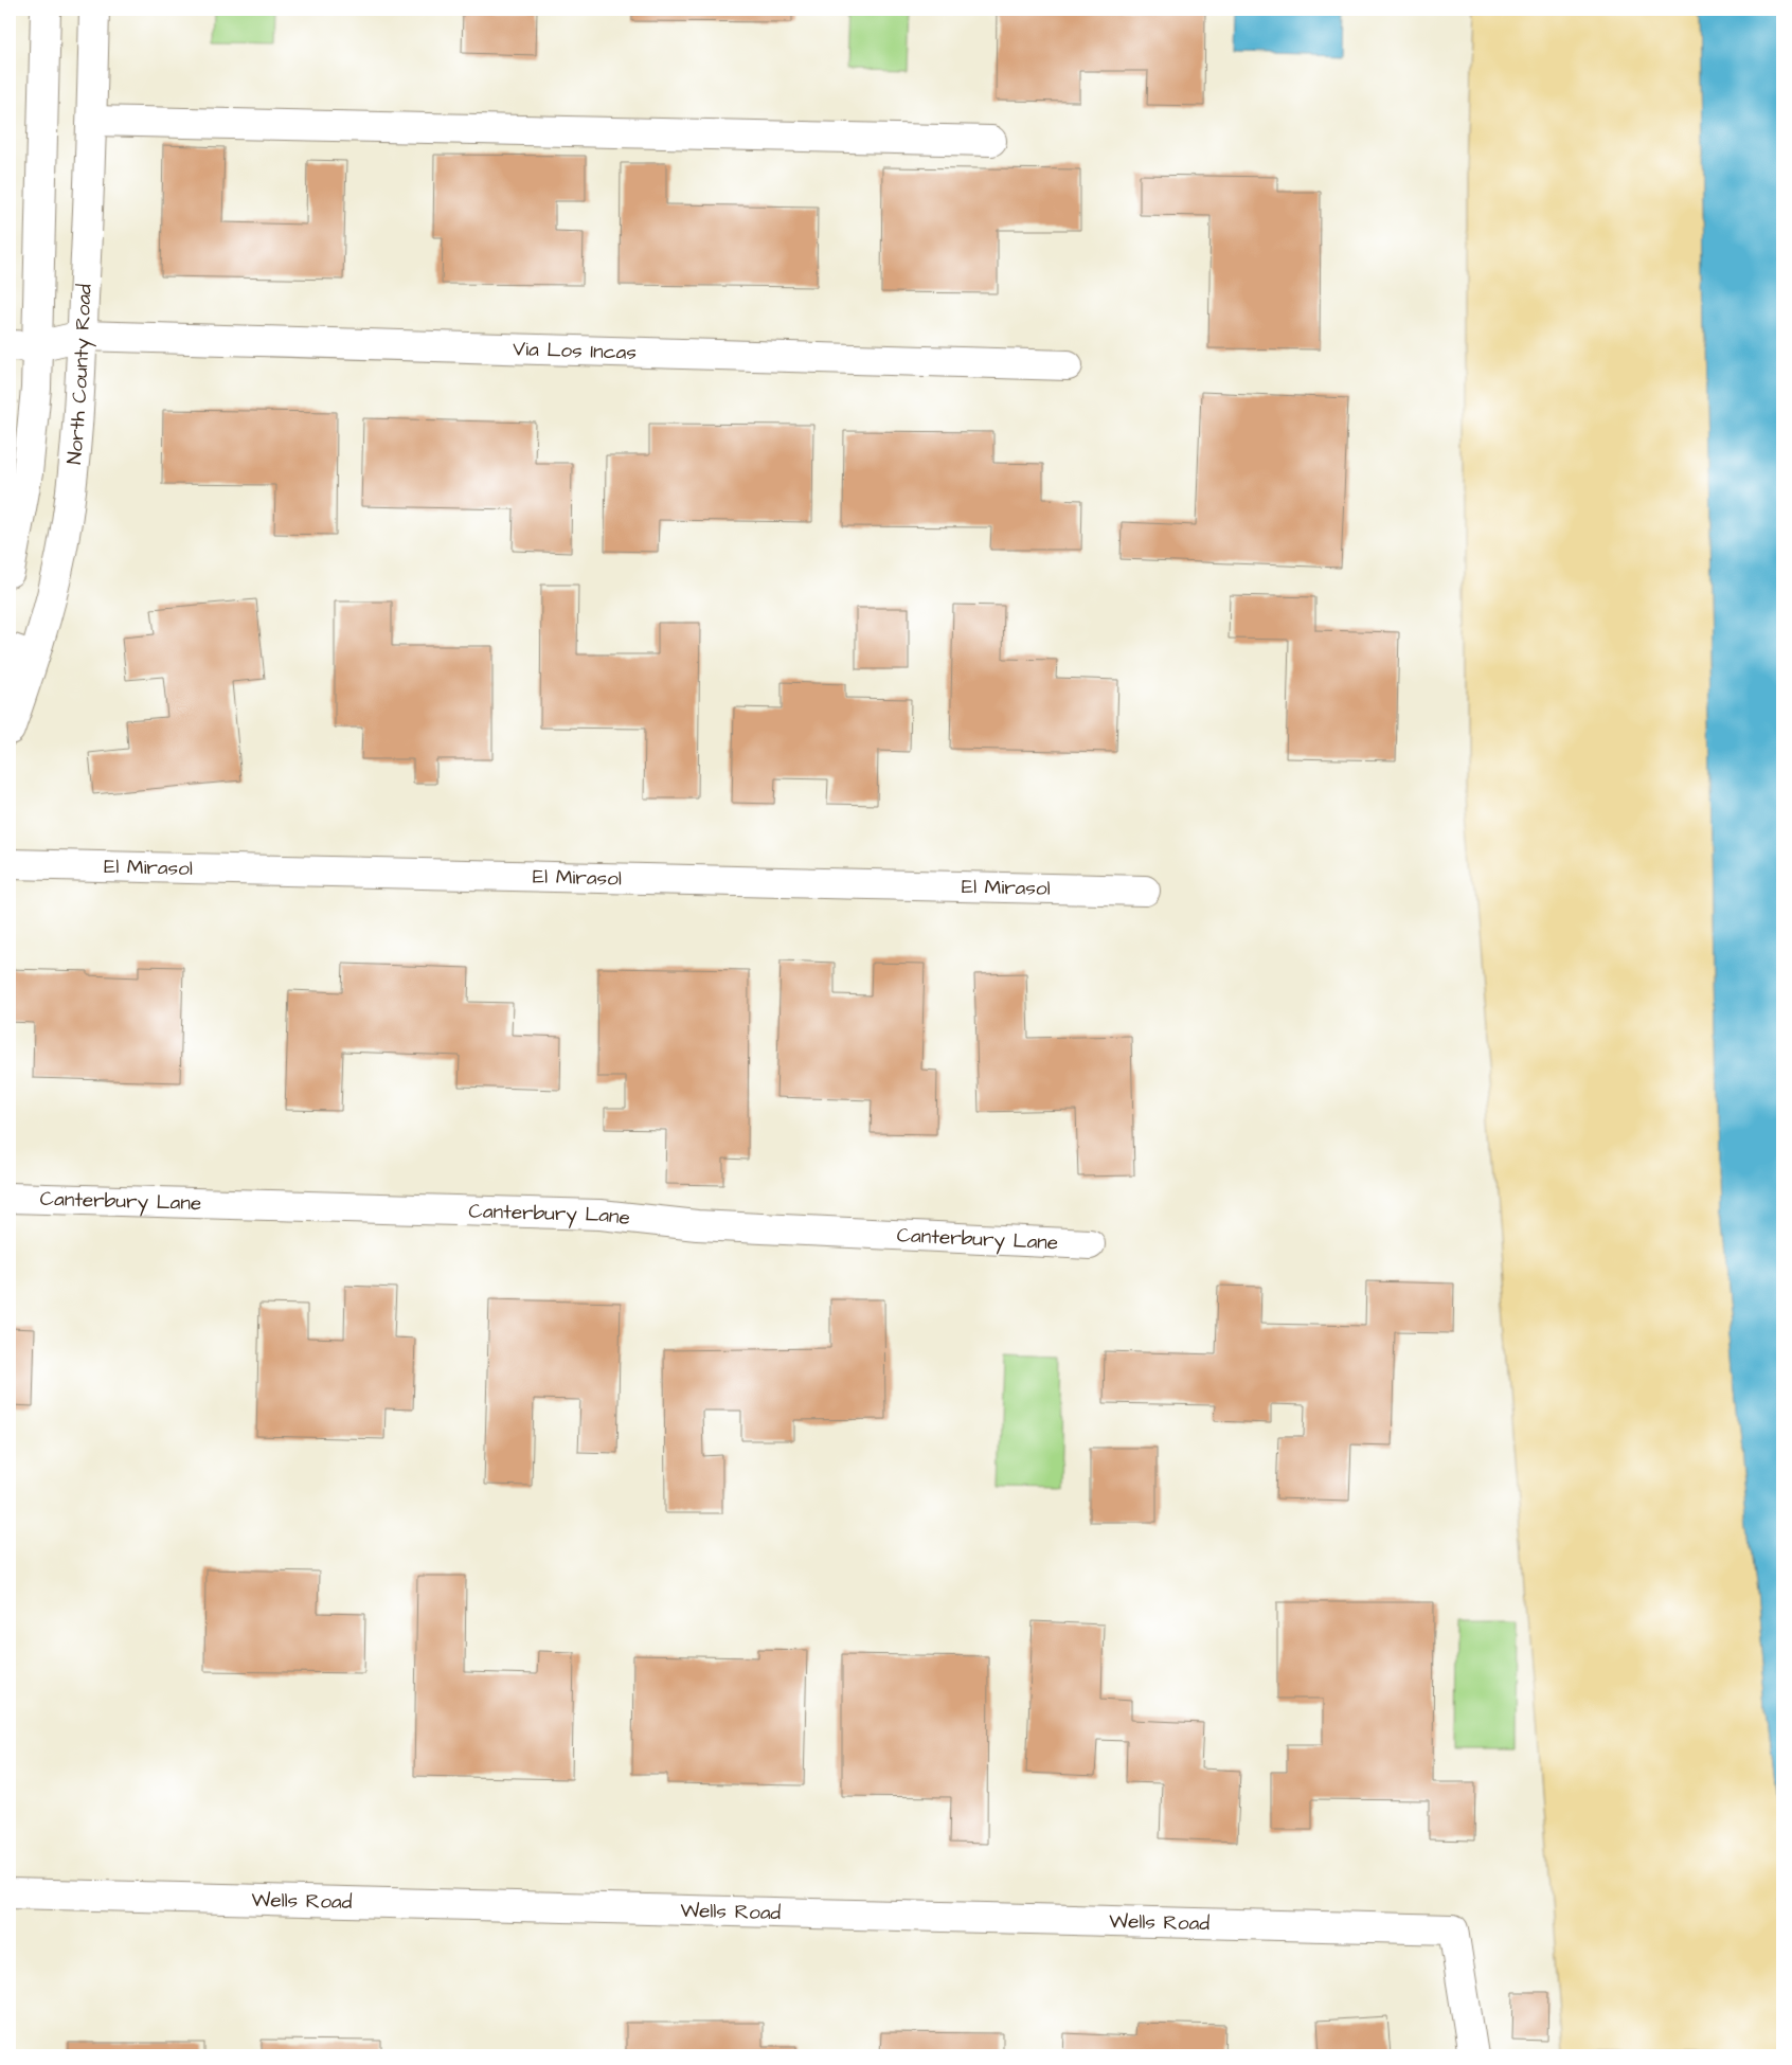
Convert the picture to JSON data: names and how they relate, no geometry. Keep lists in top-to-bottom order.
{
  "streets": {
    "street": [
      "Via Los Incas",
      "North County Road",
      "El Mirasol",
      "Canterbury Lane",
      "Wells Road"
    ]
  },
  "crossings": [
    ["Via Los Incas", "North County Road"]
  ]
}
